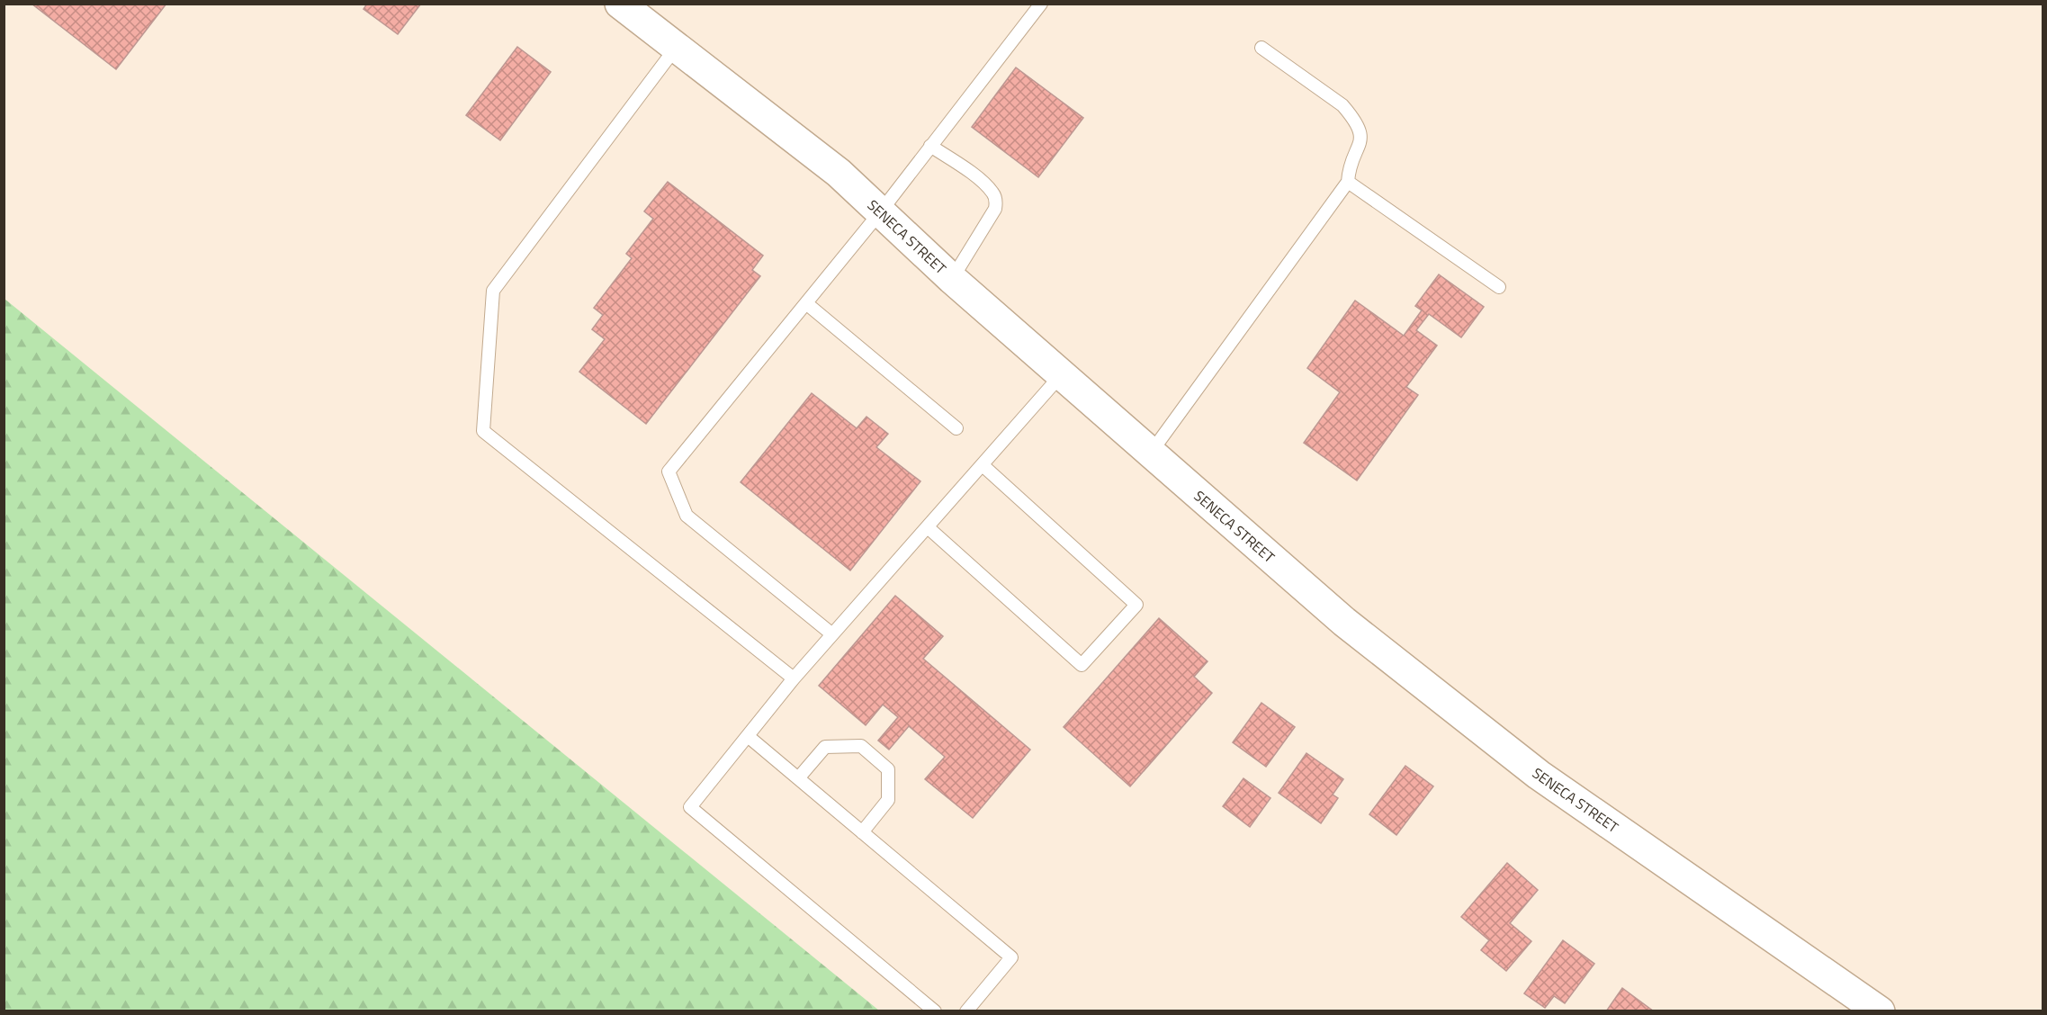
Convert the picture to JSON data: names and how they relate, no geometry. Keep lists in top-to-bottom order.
{
  "streets": {
    "street": ["SENECA STREET"]
  }
}
